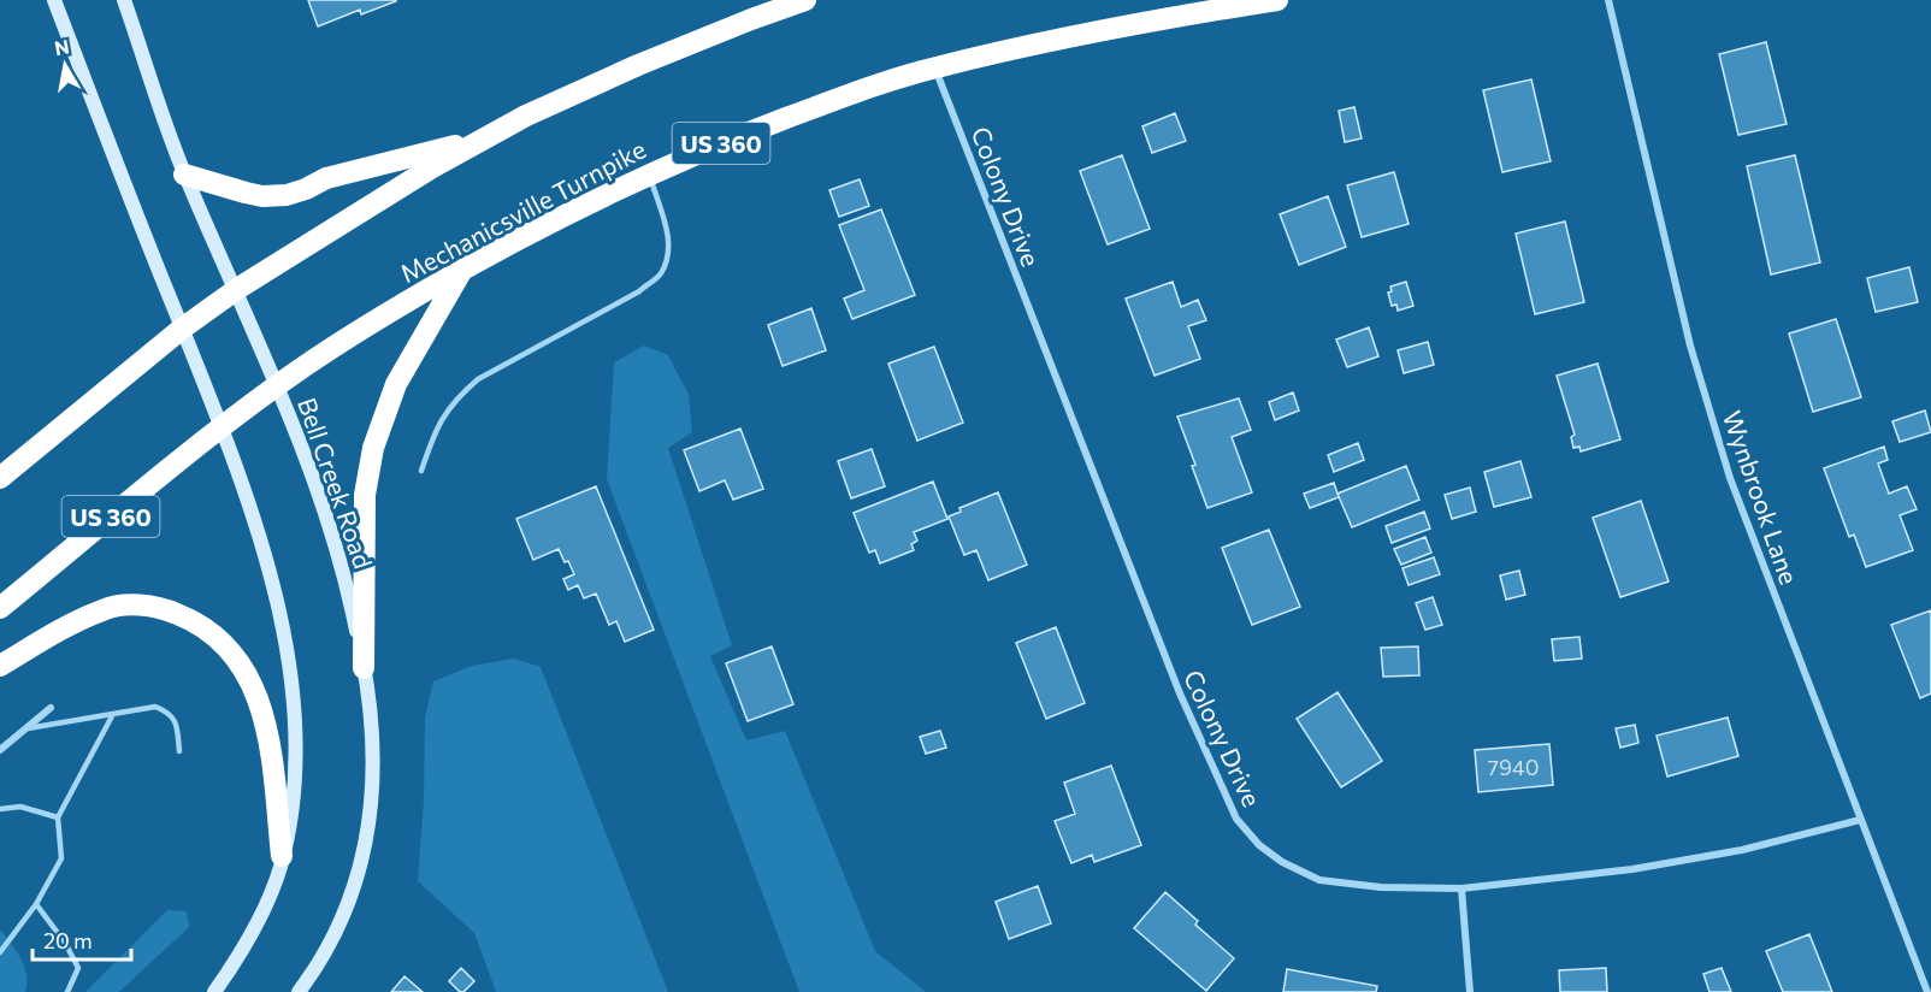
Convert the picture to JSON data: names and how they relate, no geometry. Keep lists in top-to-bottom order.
{
  "streets": {
    "highway": ["US 360", "Mechanicsville Turnpike"],
    "main road": ["Bell Creek Road"],
    "street": ["Colony Drive", "Wynbrook Lane"]
  },
  "crossings": [
    ["Colony Drive", "Mechanicsville Turnpike"],
    ["Colony Drive", "Wynbrook Lane"],
    ["Mechanicsville Turnpike", "Bell Creek Road"]
  ],
  "house_numbers": ["7940"],
  "scale_bar": "20 m",
  "north": "top"
}
